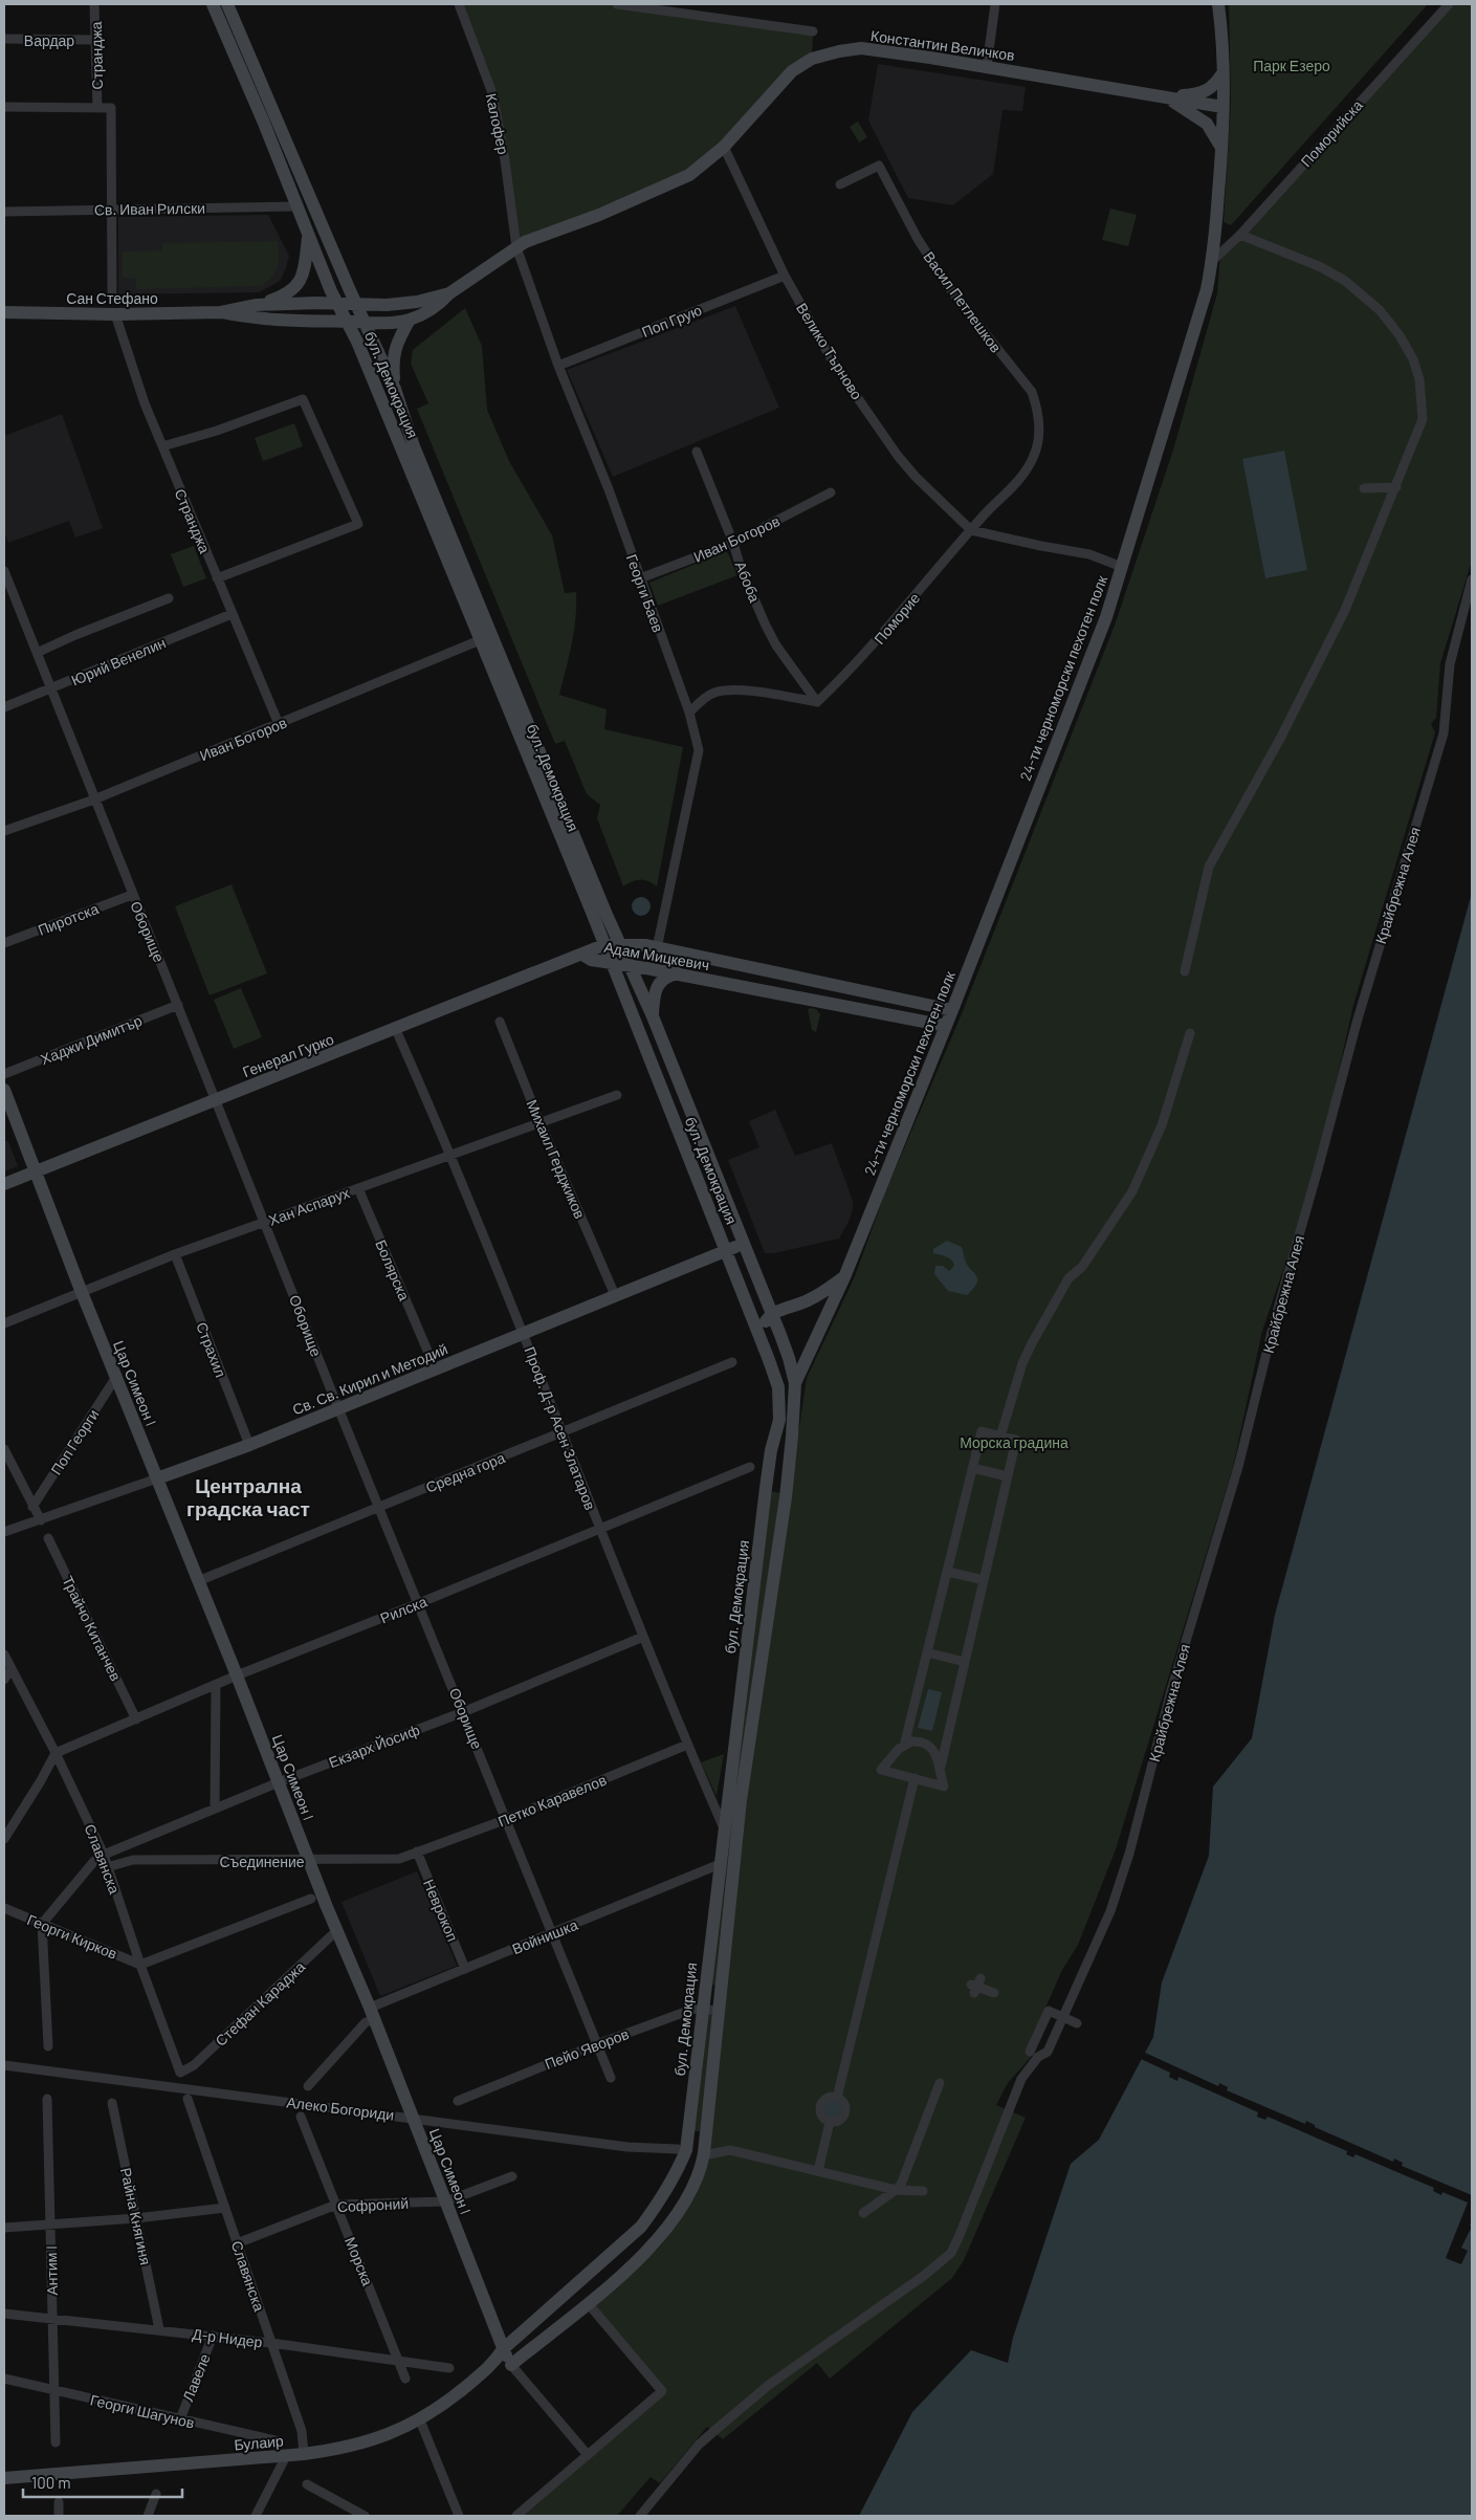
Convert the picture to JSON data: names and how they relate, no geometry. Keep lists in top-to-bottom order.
{
  "streets": {
    "main road": [
      "Константин Величков",
      "Сан Стефано",
      "бул. Демокрация",
      "24-ти черноморски пехотен полк",
      "Адам Мицкевич",
      "Генерал Гурко",
      "Св. Св. Кирил и Методий",
      "Цар Симеон I",
      "Булаир"
    ],
    "street": [
      "Вардар",
      "Странджа",
      "Калофер",
      "Поморийска",
      "Св. Иван Рилски",
      "Васил Петлешков",
      "Поп Грую",
      "Велико Търново",
      "Иван Богоров",
      "Абоба",
      "Георги Баев",
      "Поморие",
      "Юрий Венелин",
      "Крайбрежна Алея",
      "Пиротска",
      "Оборище",
      "Хаджи Димитър",
      "Михаил Герджиков",
      "Хан Аспарух",
      "Болярска",
      "Страхил",
      "Проф. Д-р Асен Златаров",
      "Поп Георги",
      "Средна гора",
      "Рилска",
      "Трайчо Китанчев",
      "Екзарх Йосиф",
      "Петко Каравелов",
      "Славянска",
      "Съединение",
      "Неврокоп",
      "Георги Кирков",
      "Войнишка",
      "Стефан Караджа",
      "Пейо Яворов",
      "Алеко Богориди",
      "Софроний",
      "Райна Княгиня",
      "Морска",
      "Антим I",
      "Д-р Нидер",
      "Лавеле",
      "Георги Шагунов"
    ]
  },
  "crossings": [
    ["Вардар", "Странджа"],
    ["Константин Величков", "Калофер"],
    ["Константин Величков", "Сан Стефано"],
    ["Константин Величков", "Велико Търново"],
    ["Константин Величков", "бул. Демокрация"],
    ["Константин Величков", "Георги Баев"],
    ["Константин Величков", "24-ти черноморски пехотен полк"],
    ["Странджа", "Св. Иван Рилски"],
    ["Странджа", "Сан Стефано"],
    ["Странджа", "Иван Богоров"],
    ["Странджа", "Юрий Венелин"],
    ["Калофер", "Георги Баев"],
    ["Поморийска", "24-ти черноморски пехотен полк"],
    ["Св. Иван Рилски", "бул. Демокрация"],
    ["Сан Стефано", "бул. Демокрация"],
    ["Васил Петлешков", "Поморие"],
    ["Поп Грую", "Велико Търново"],
    ["Поп Грую", "Георги Баев"],
    ["Велико Търново", "Поморие"],
    ["бул. Демокрация", "Иван Богоров"],
    ["бул. Демокрация", "Адам Мицкевич"],
    ["бул. Демокрация", "Св. Св. Кирил и Методий"],
    ["бул. Демокрация", "Цар Симеон I"],
    ["бул. Демокрация", "Проф. Д-р Асен Златаров"],
    ["бул. Демокрация", "Войнишка"],
    ["бул. Демокрация", "Пейо Яворов"],
    ["бул. Демокрация", "Булаир"],
    ["Иван Богоров", "Абоба"],
    ["Иван Богоров", "Георги Баев"],
    ["Иван Богоров", "Оборище"],
    ["Абоба", "Поморие"],
    ["Георги Баев", "Адам Мицкевич"],
    ["Юрий Венелин", "Оборище"],
    ["24-ти черноморски пехотен полк", "Адам Мицкевич"],
    ["Пиротска", "Оборище"],
    ["Оборище", "Хаджи Димитър"],
    ["Оборище", "Генерал Гурко"],
    ["Оборище", "Хан Аспарух"],
    ["Оборище", "Св. Св. Кирил и Методий"],
    ["Оборище", "Средна гора"],
    ["Оборище", "Рилска"],
    ["Оборище", "Екзарх Йосиф"],
    ["Оборище", "Петко Каравелов"],
    ["Оборище", "Войнишка"],
    ["Оборище", "Пейо Яворов"],
    ["Адам Мицкевич", "Генерал Гурко"],
    ["Генерал Гурко", "Цар Симеон I"],
    ["Генерал Гурко", "Проф. Д-р Асен Златаров"],
    ["Михаил Герджиков", "Хан Аспарух"],
    ["Михаил Герджиков", "Св. Св. Кирил и Методий"],
    ["Хан Аспарух", "Болярска"],
    ["Хан Аспарух", "Страхил"],
    ["Хан Аспарух", "Цар Симеон I"],
    ["Хан Аспарух", "Проф. Д-р Асен Златаров"],
    ["Страхил", "Св. Св. Кирил и Методий"],
    ["Св. Св. Кирил и Методий", "Цар Симеон I"],
    ["Св. Св. Кирил и Методий", "Проф. Д-р Асен Златаров"],
    ["Цар Симеон I", "Поп Георги"],
    ["Цар Симеон I", "Средна гора"],
    ["Цар Симеон I", "Рилска"],
    ["Цар Симеон I", "Екзарх Йосиф"],
    ["Цар Симеон I", "Съединение"],
    ["Цар Симеон I", "Войнишка"],
    ["Цар Симеон I", "Стефан Караджа"],
    ["Цар Симеон I", "Алеко Богориди"],
    ["Цар Симеон I", "Софроний"],
    ["Цар Симеон I", "Булаир"],
    ["Проф. Д-р Асен Златаров", "Средна гора"],
    ["Проф. Д-р Асен Златаров", "Рилска"],
    ["Проф. Д-р Асен Златаров", "Екзарх Йосиф"],
    ["Проф. Д-р Асен Златаров", "Петко Каравелов"],
    ["Рилска", "Трайчо Китанчев"],
    ["Рилска", "Славянска"],
    ["Екзарх Йосиф", "Славянска"],
    ["Петко Каравелов", "Съединение"],
    ["Петко Каравелов", "Неврокоп"],
    ["Славянска", "Съединение"],
    ["Славянска", "Георги Кирков"],
    ["Славянска", "Стефан Караджа"],
    ["Славянска", "Софроний"],
    ["Славянска", "Д-р Нидер"],
    ["Славянска", "Булаир"],
    ["Съединение", "Неврокоп"],
    ["Неврокоп", "Войнишка"],
    ["Софроний", "Морска"],
    ["Райна Княгиня", "Д-р Нидер"],
    ["Морска", "Д-р Нидер"],
    ["Антим I", "Д-р Нидер"],
    ["Антим I", "Георги Шагунов"],
    ["Д-р Нидер", "Лавеле"],
    ["Лавеле", "Георги Шагунов"]
  ],
  "districts": ["Централна градска част"],
  "parks": ["Парк Езеро", "Морска градина"],
  "scale_bar": "100 m"
}
